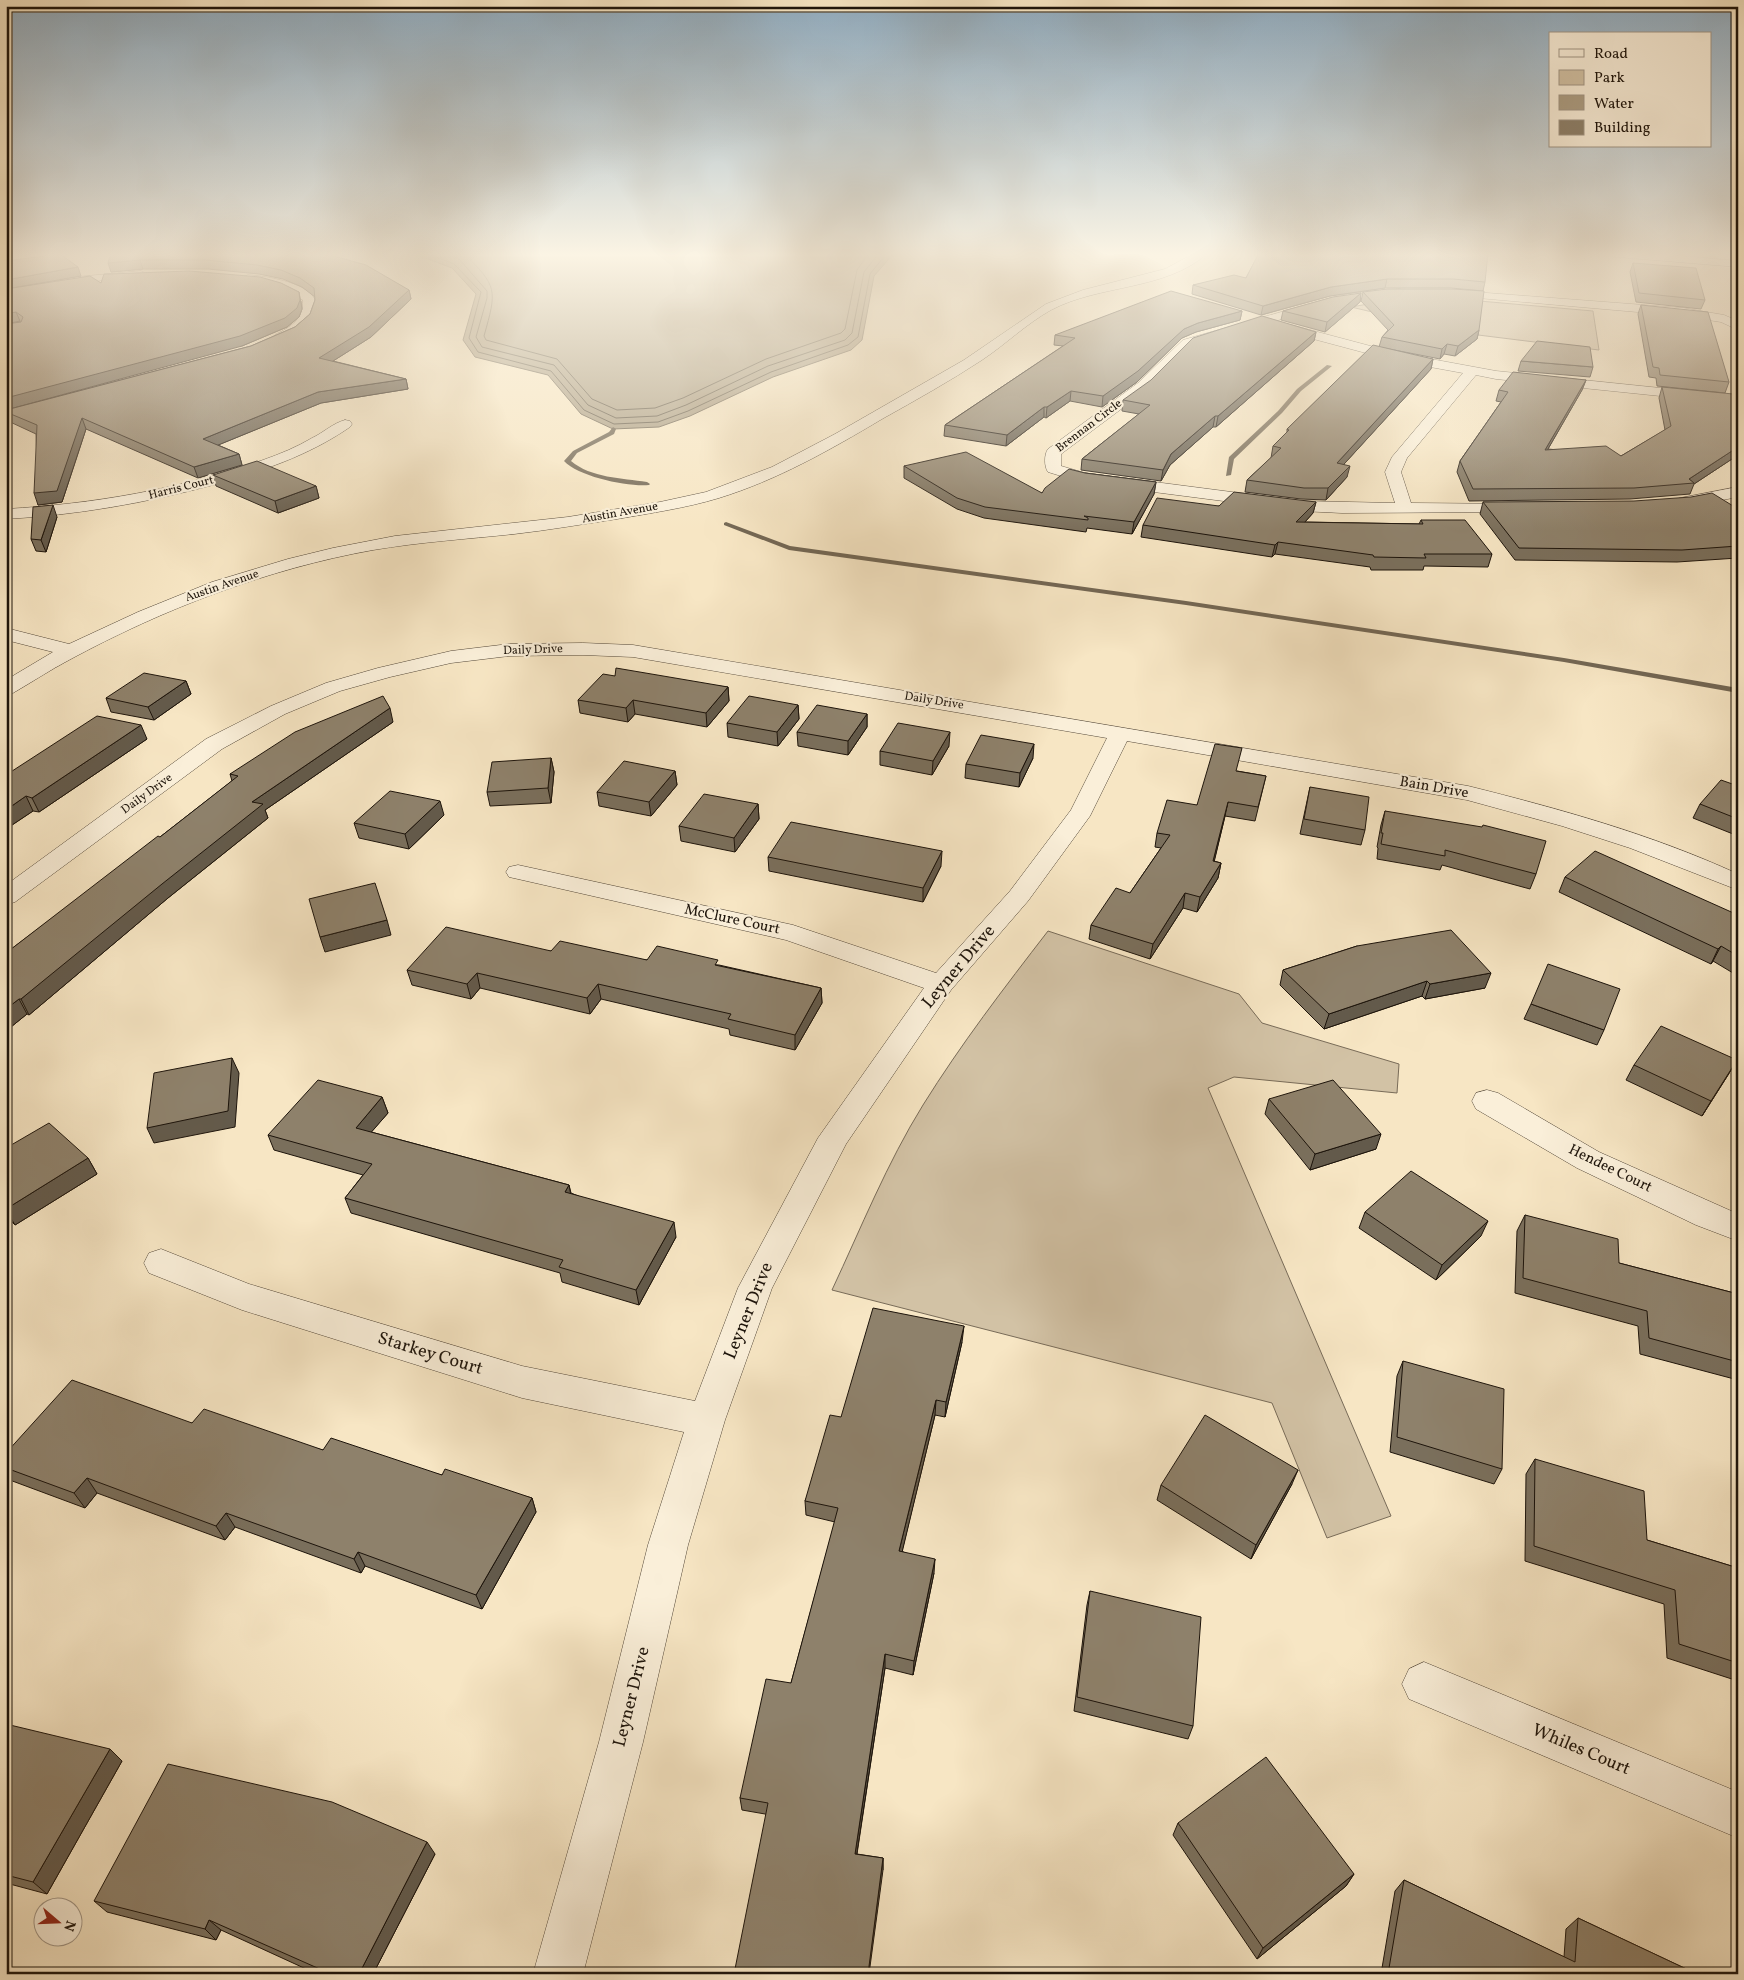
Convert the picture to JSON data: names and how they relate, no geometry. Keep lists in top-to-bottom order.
{
  "streets": {
    "street": [
      "Brennan Circle",
      "Harris Court",
      "Austin Avenue",
      "Daily Drive",
      "Bain Drive",
      "McClure Court",
      "Leyner Drive",
      "Hendee Court",
      "Starkey Court",
      "Whiles Court"
    ]
  },
  "crossings": [
    ["Daily Drive", "Bain Drive"],
    ["Daily Drive", "Leyner Drive"],
    ["Bain Drive", "Leyner Drive"],
    ["McClure Court", "Leyner Drive"],
    ["Leyner Drive", "Starkey Court"]
  ],
  "legend": [
    "Road",
    "Park",
    "Water",
    "Building"
  ],
  "north": "right"
}
